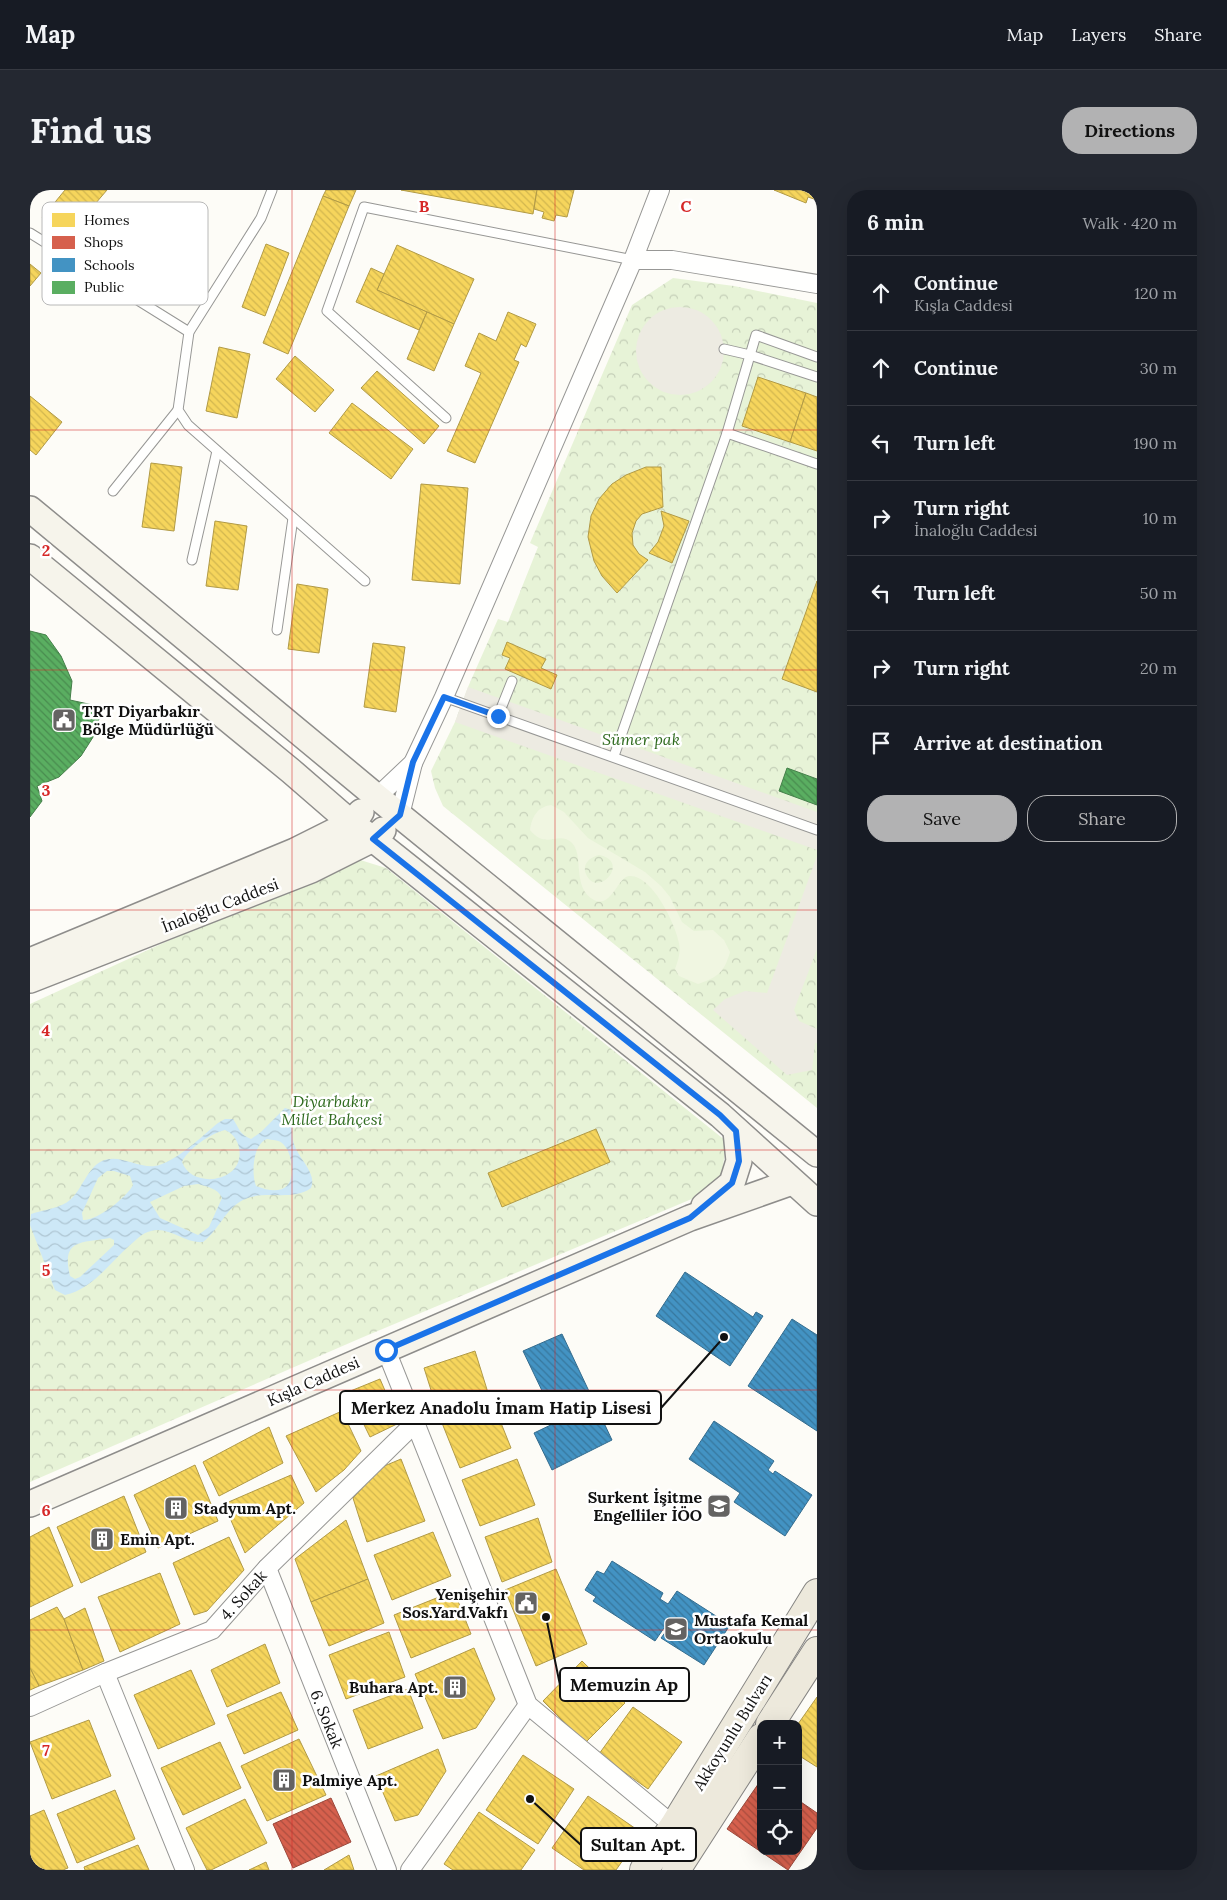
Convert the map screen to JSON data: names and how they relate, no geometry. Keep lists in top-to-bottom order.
{
  "streets": {
    "main road": ["İnaloğlu Caddesi", "Kışla Caddesi", "Akkoyunlu Bulvarı"],
    "street": ["4. Sokak", "6. Sokak"]
  },
  "crossings": [
    ["4. Sokak", "6. Sokak"]
  ],
  "parks": ["Sümer pak", "Diyarbakır Millet Bahçesi"],
  "places": {
    "public building": ["TRT Diyarbakır Bölge Müdürlüğü", "Yenişehir Sos.Yard.Vakfı"],
    "other": ["Merkez Anadolu İmam Hatip Lisesi", "Memuzin Ap", "Sultan Apt."],
    "school or university": ["Surkent İşitme Engelliler İÖO", "Mustafa Kemal Ortaokulu"],
    "building": [
      "Stadyum Apt.",
      "Emin Apt.",
      "Buhara Apt.",
      "Palmiye Apt."
    ]
  },
  "legend": [
    "Homes",
    "Shops",
    "Schools",
    "Public"
  ],
  "page": {
    "header": "Map",
    "nav": ["Map", "Layers", "Share"],
    "buttons": [
      "Directions",
      ["Save", "Share"]
    ],
    "title": "Find us",
    "heading": ["6 min", "Walk · 420 m"],
    "list": [
      ["Continue", "Kışla Caddesi", "120 m"],
      ["Continue", "30 m"],
      ["Turn left", "190 m"],
      ["Turn right", "İnaloğlu Caddesi", "10 m"],
      ["Turn left", "50 m"],
      ["Turn right", "20 m"],
      "Arrive at destination"
    ],
    "map_buttons": ["+", "−"]
  },
  "grid": {
    "columns": ["B", "C"],
    "rows": [
      "2",
      "3",
      "4",
      "5",
      "6",
      "7"
    ]
  }
}
